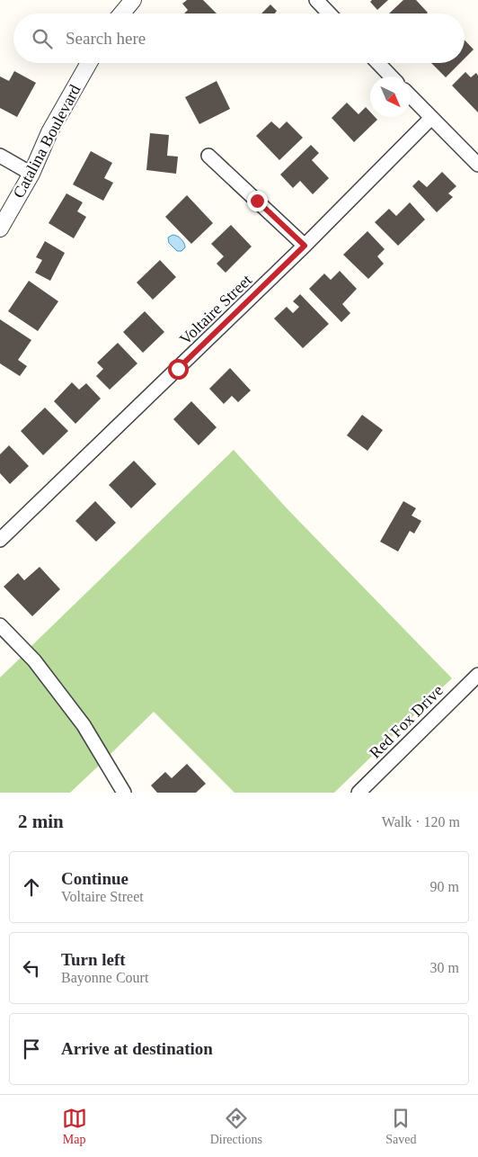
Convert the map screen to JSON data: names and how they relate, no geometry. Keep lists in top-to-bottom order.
{
  "streets": {
    "street": ["Catalina Boulevard", "Voltaire Street", "Red Fox Drive"]
  },
  "north": "bottom right",
  "page": {
    "search": "Search here",
    "heading": ["2 min", "Walk · 120 m"],
    "list": [
      ["Continue", "Voltaire Street", "90 m"],
      ["Turn left", "Bayonne Court", "30 m"],
      "Arrive at destination"
    ],
    "nav": ["Map", "Directions", "Saved"]
  }
}
